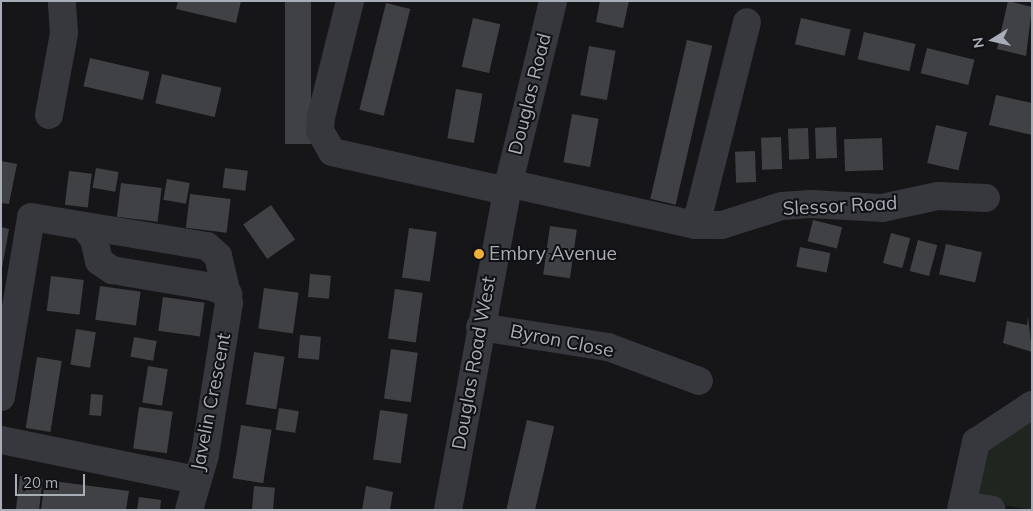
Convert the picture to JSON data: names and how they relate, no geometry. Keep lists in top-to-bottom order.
{
  "streets": {
    "street": [
      "Douglas Road",
      "Slessor Road",
      "Byron Close",
      "Douglas Road West",
      "Javelin Crescent"
    ]
  },
  "crossings": [
    ["Douglas Road", "Slessor Road"],
    ["Douglas Road", "Douglas Road West"],
    ["Slessor Road", "Douglas Road West"],
    ["Byron Close", "Douglas Road West"]
  ],
  "places": ["Embry Avenue"],
  "scale_bar": "20 m",
  "north": "left"
}
